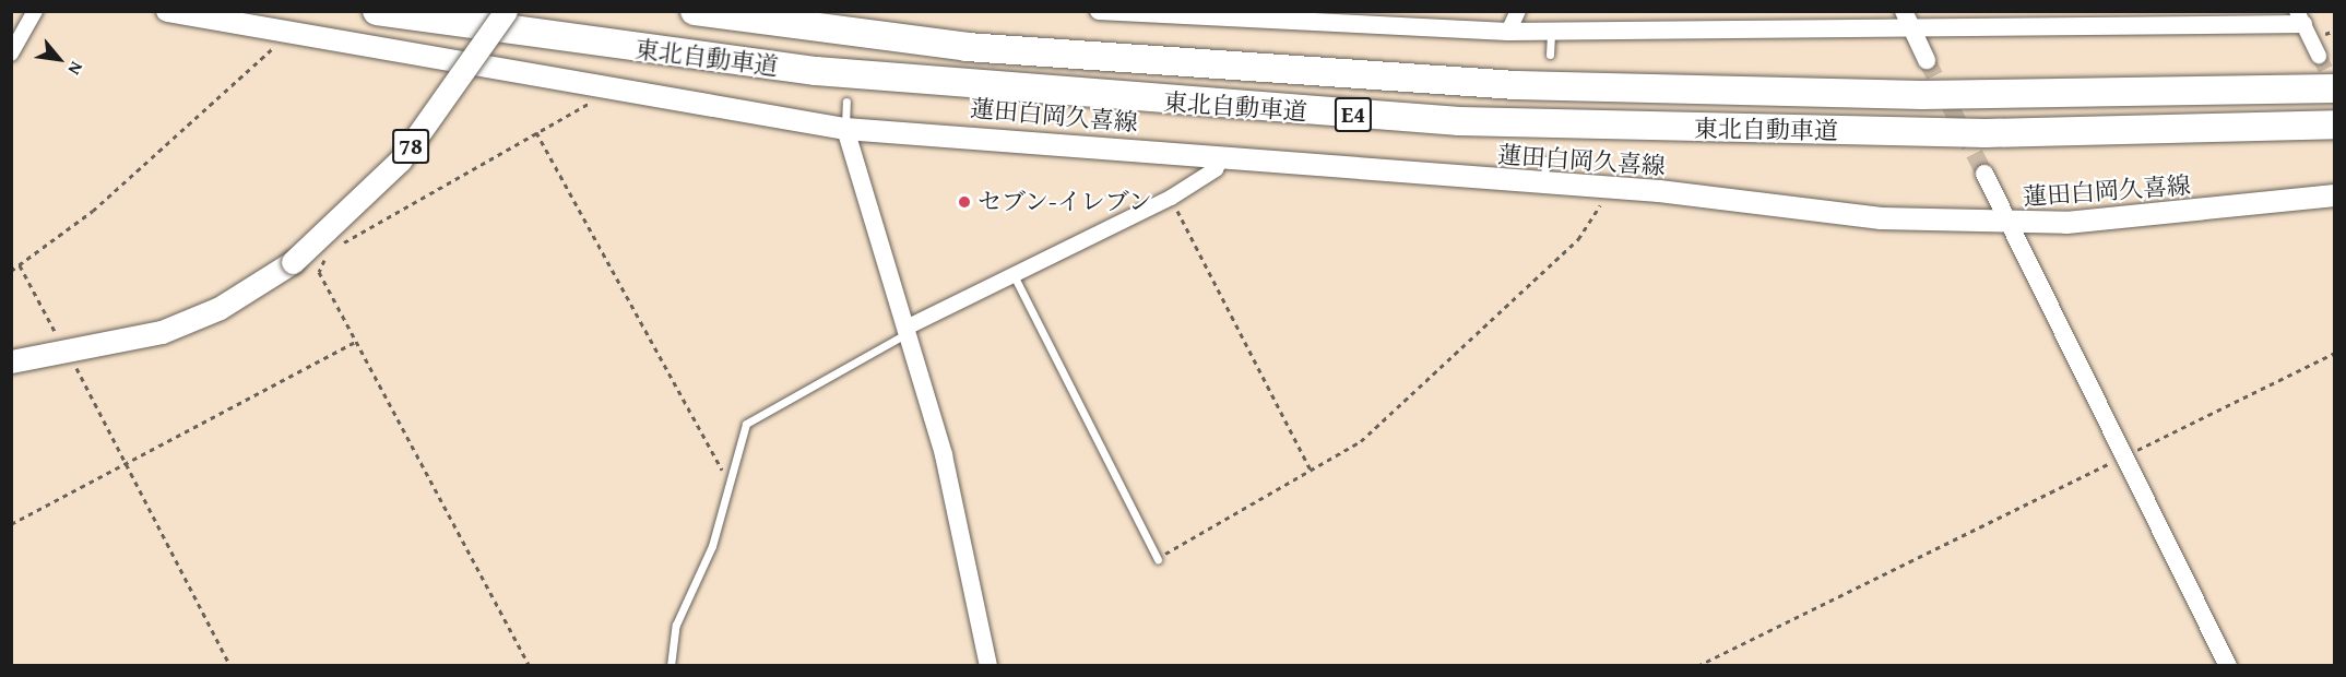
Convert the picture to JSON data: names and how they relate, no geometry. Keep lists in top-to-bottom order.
{
  "streets": {
    "highway": ["東北自動車道", "E4"],
    "main road": ["蓮田白岡久喜線", "78"]
  },
  "places": ["セブン-イレブン"],
  "north": "bottom right"
}
